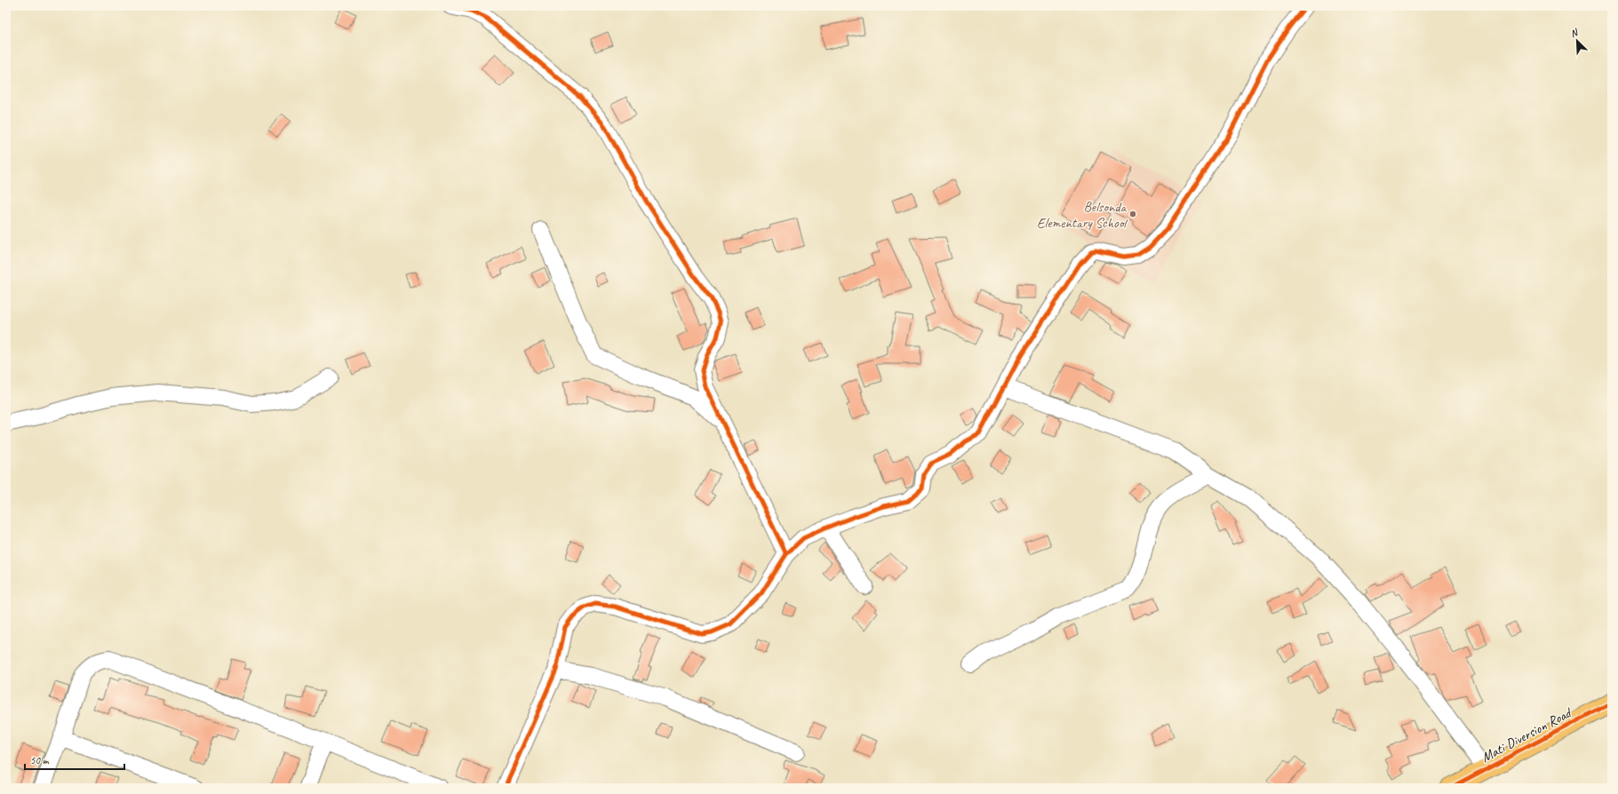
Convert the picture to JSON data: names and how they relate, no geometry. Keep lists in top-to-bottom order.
{
  "streets": {
    "highway": ["Mati Diversion Road"]
  },
  "places": ["Belsonda Elementary School"],
  "scale_bar": "50 m",
  "north": "top left"
}
